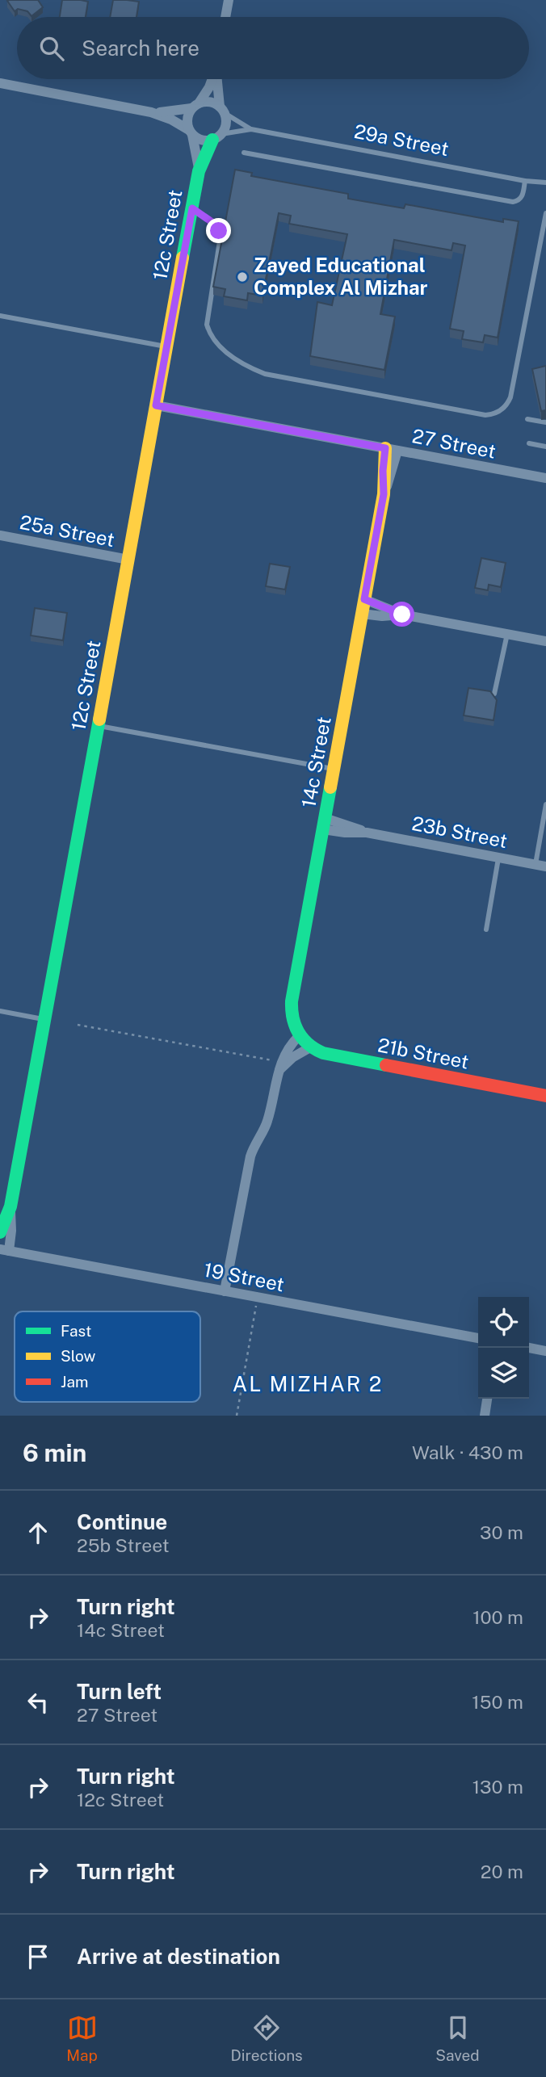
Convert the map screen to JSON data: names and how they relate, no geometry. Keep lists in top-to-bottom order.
{
  "streets": {
    "street": [
      "12c Street",
      "27 Street",
      "25a Street",
      "14c Street",
      "23b Street",
      "21b Street",
      "19 Street"
    ],
    "lane": ["29a Street"]
  },
  "crossings": [
    ["29a Street", "12c Street"],
    ["12c Street", "27 Street"],
    ["12c Street", "25a Street"],
    ["12c Street", "19 Street"],
    ["27 Street", "14c Street"],
    ["14c Street", "23b Street"],
    ["14c Street", "21b Street"]
  ],
  "districts": ["AL MIZHAR 2"],
  "places": ["Zayed Educational Complex Al Mizhar"],
  "legend": ["Fast", "Slow", "Jam"],
  "page": {
    "search": "Search here",
    "heading": ["6 min", "Walk · 430 m"],
    "list": [
      ["Continue", "25b Street", "30 m"],
      ["Turn right", "14c Street", "100 m"],
      ["Turn left", "27 Street", "150 m"],
      ["Turn right", "12c Street", "130 m"],
      ["Turn right", "20 m"],
      "Arrive at destination"
    ],
    "nav": ["Map", "Directions", "Saved"]
  }
}
